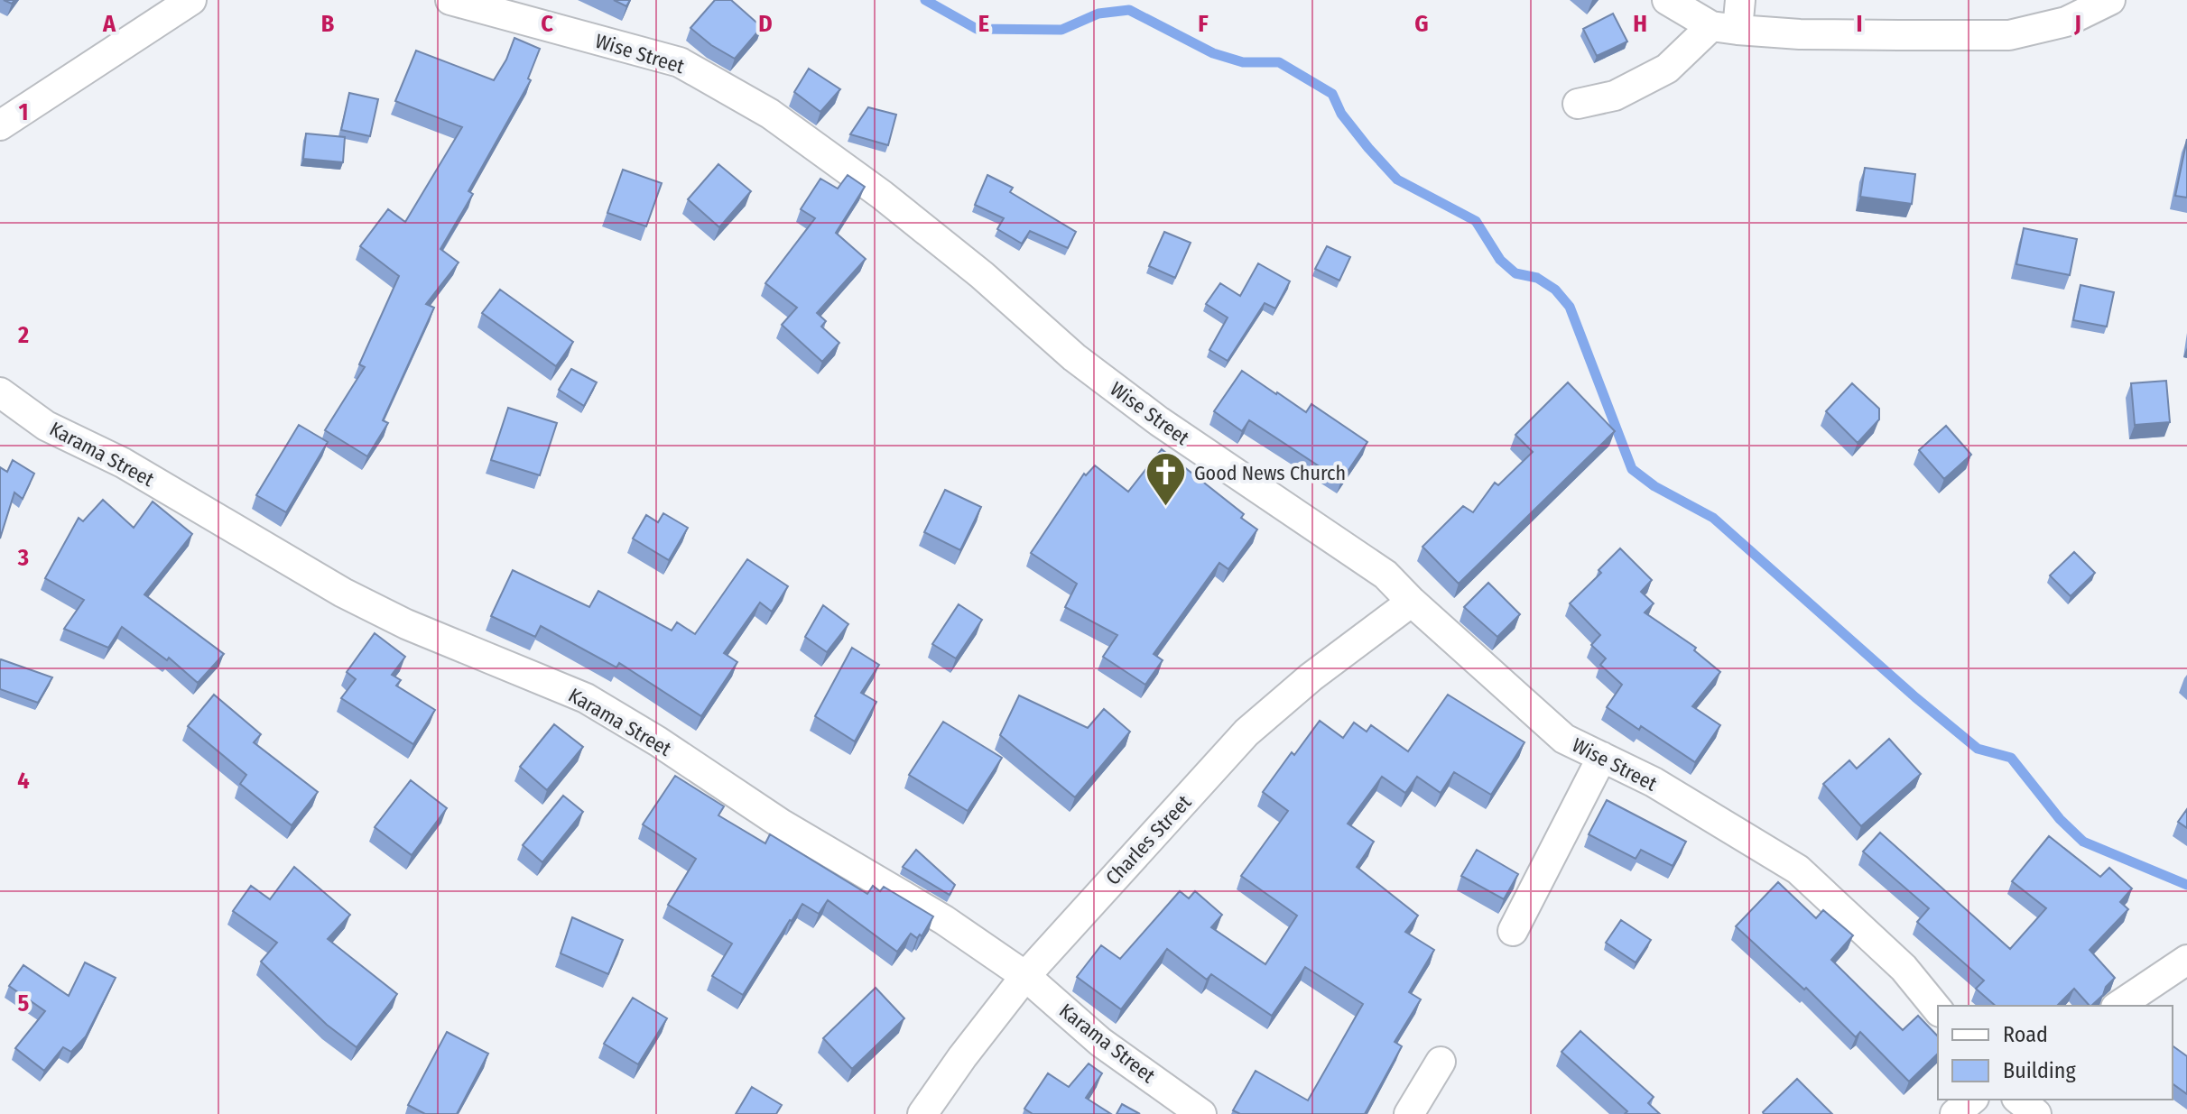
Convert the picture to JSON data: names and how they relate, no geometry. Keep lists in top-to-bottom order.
{
  "streets": {
    "street": ["Wise Street", "Karama Street", "Charles Street"]
  },
  "crossings": [
    ["Wise Street", "Charles Street"],
    ["Karama Street", "Charles Street"]
  ],
  "places": {
    "church": ["Good News Church"]
  },
  "legend": ["Road", "Building"],
  "grid": {
    "columns": [
      "A",
      "B",
      "C",
      "D",
      "E",
      "F",
      "G",
      "H",
      "I",
      "J"
    ],
    "rows": [
      "1",
      "2",
      "3",
      "4",
      "5"
    ]
  }
}
